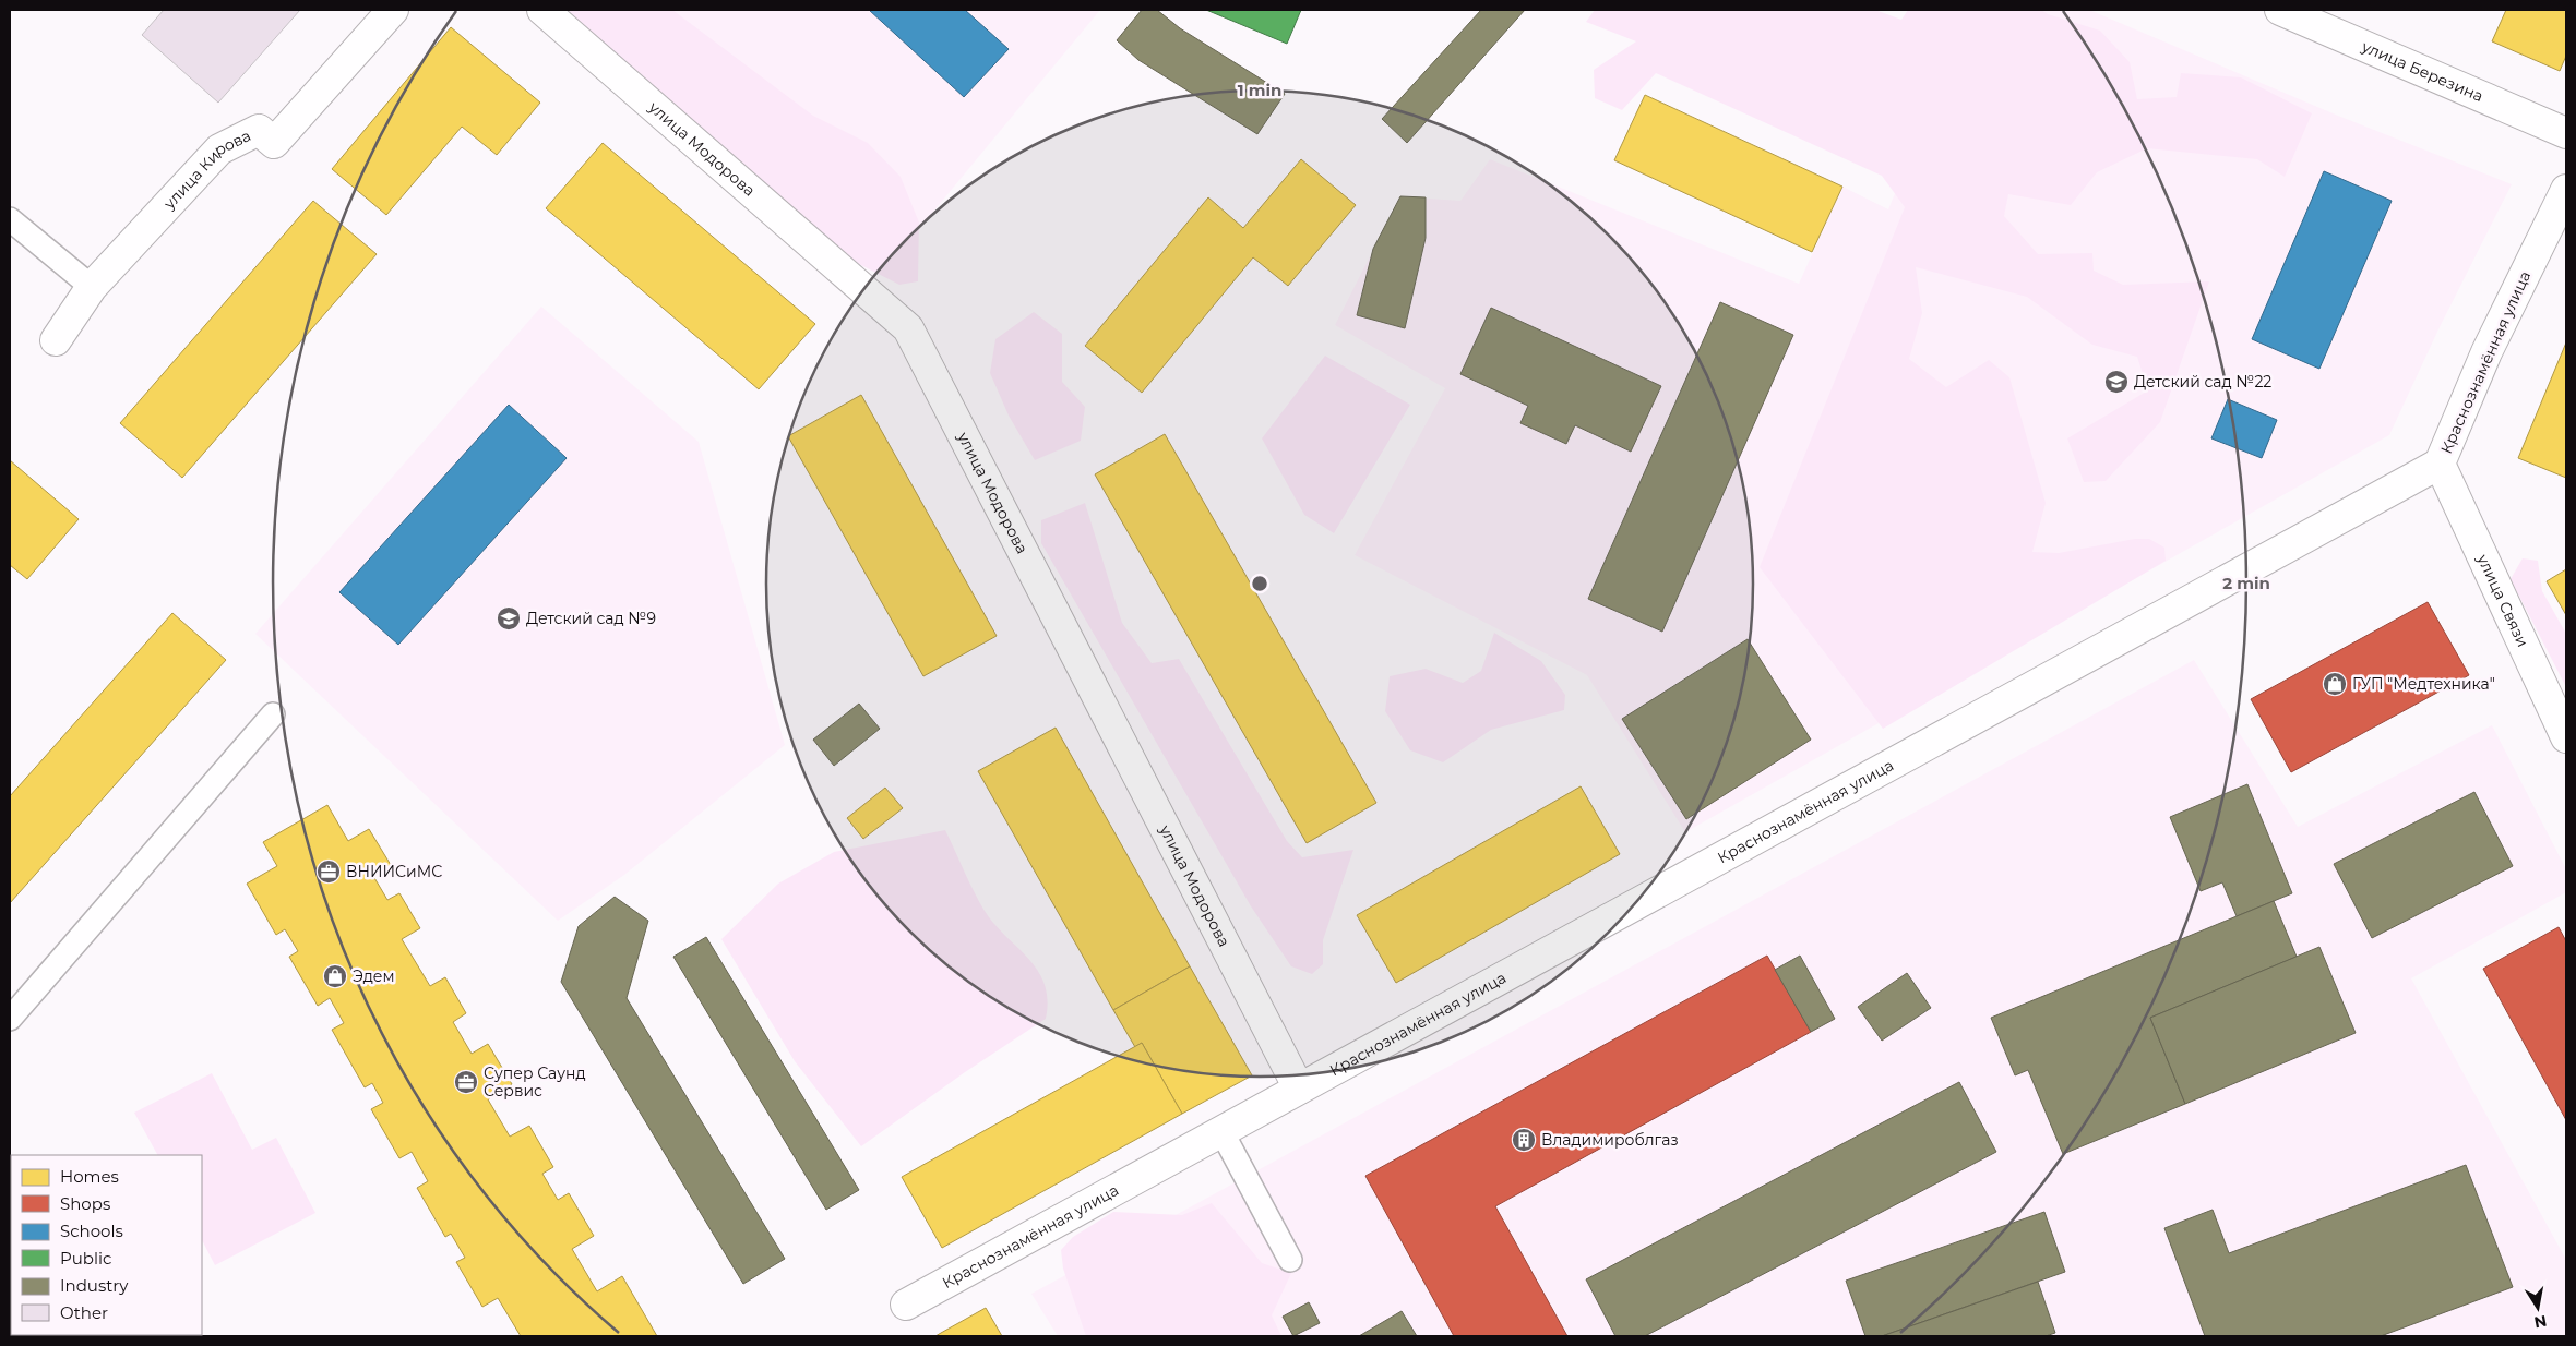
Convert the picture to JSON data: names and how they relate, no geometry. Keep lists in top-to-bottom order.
{
  "streets": {
    "street": [
      "улица Березина",
      "улица Модорова",
      "улица Кирова",
      "Краснознамённая улица",
      "улица Связи"
    ]
  },
  "crossings": [
    ["улица Модорова", "Краснознамённая улица"],
    ["Краснознамённая улица", "улица Связи"]
  ],
  "places": {
    "school or university": ["Детский сад №22", "Детский сад №9"],
    "shop": ["ГУП \"Медтехника\"", "Эдем"],
    "office": ["ВНИИСиМС", "Супер Саунд Сервис"],
    "building": ["Владимироблгаз"]
  },
  "legend": [
    "Homes",
    "Shops",
    "Schools",
    "Public",
    "Industry",
    "Other"
  ],
  "north": "bottom",
  "rings": ["1 min", "2 min"]
}
